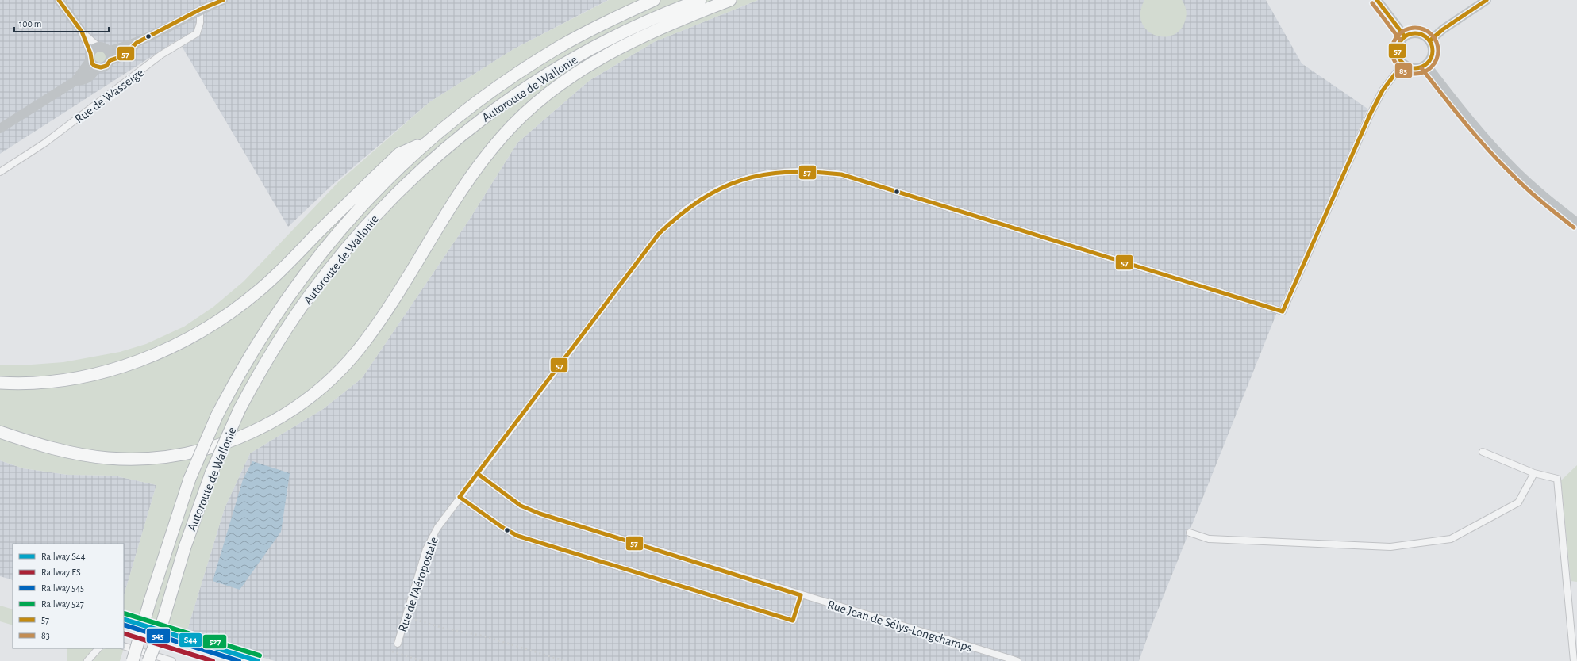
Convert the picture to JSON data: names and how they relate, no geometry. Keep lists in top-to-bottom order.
{
  "streets": {
    "highway": ["Autoroute de Wallonie"],
    "street": ["Rue de Wasseige", "Rue de l'Aéropostale", "Rue Jean de Sélys-Longchamps"]
  },
  "crossings": [
    ["Rue de l'Aéropostale", "Rue Jean de Sélys-Longchamps"]
  ],
  "lines": [
    "transit line 57",
    "transit line 83",
    "rail line 527",
    "rail line S44",
    "rail line 545",
    "rail line ES"
  ],
  "legend": [
    "Railway S44",
    "Railway ES",
    "Railway 545",
    "Railway 527",
    "57",
    "83"
  ],
  "scale_bar": "100 m"
}
